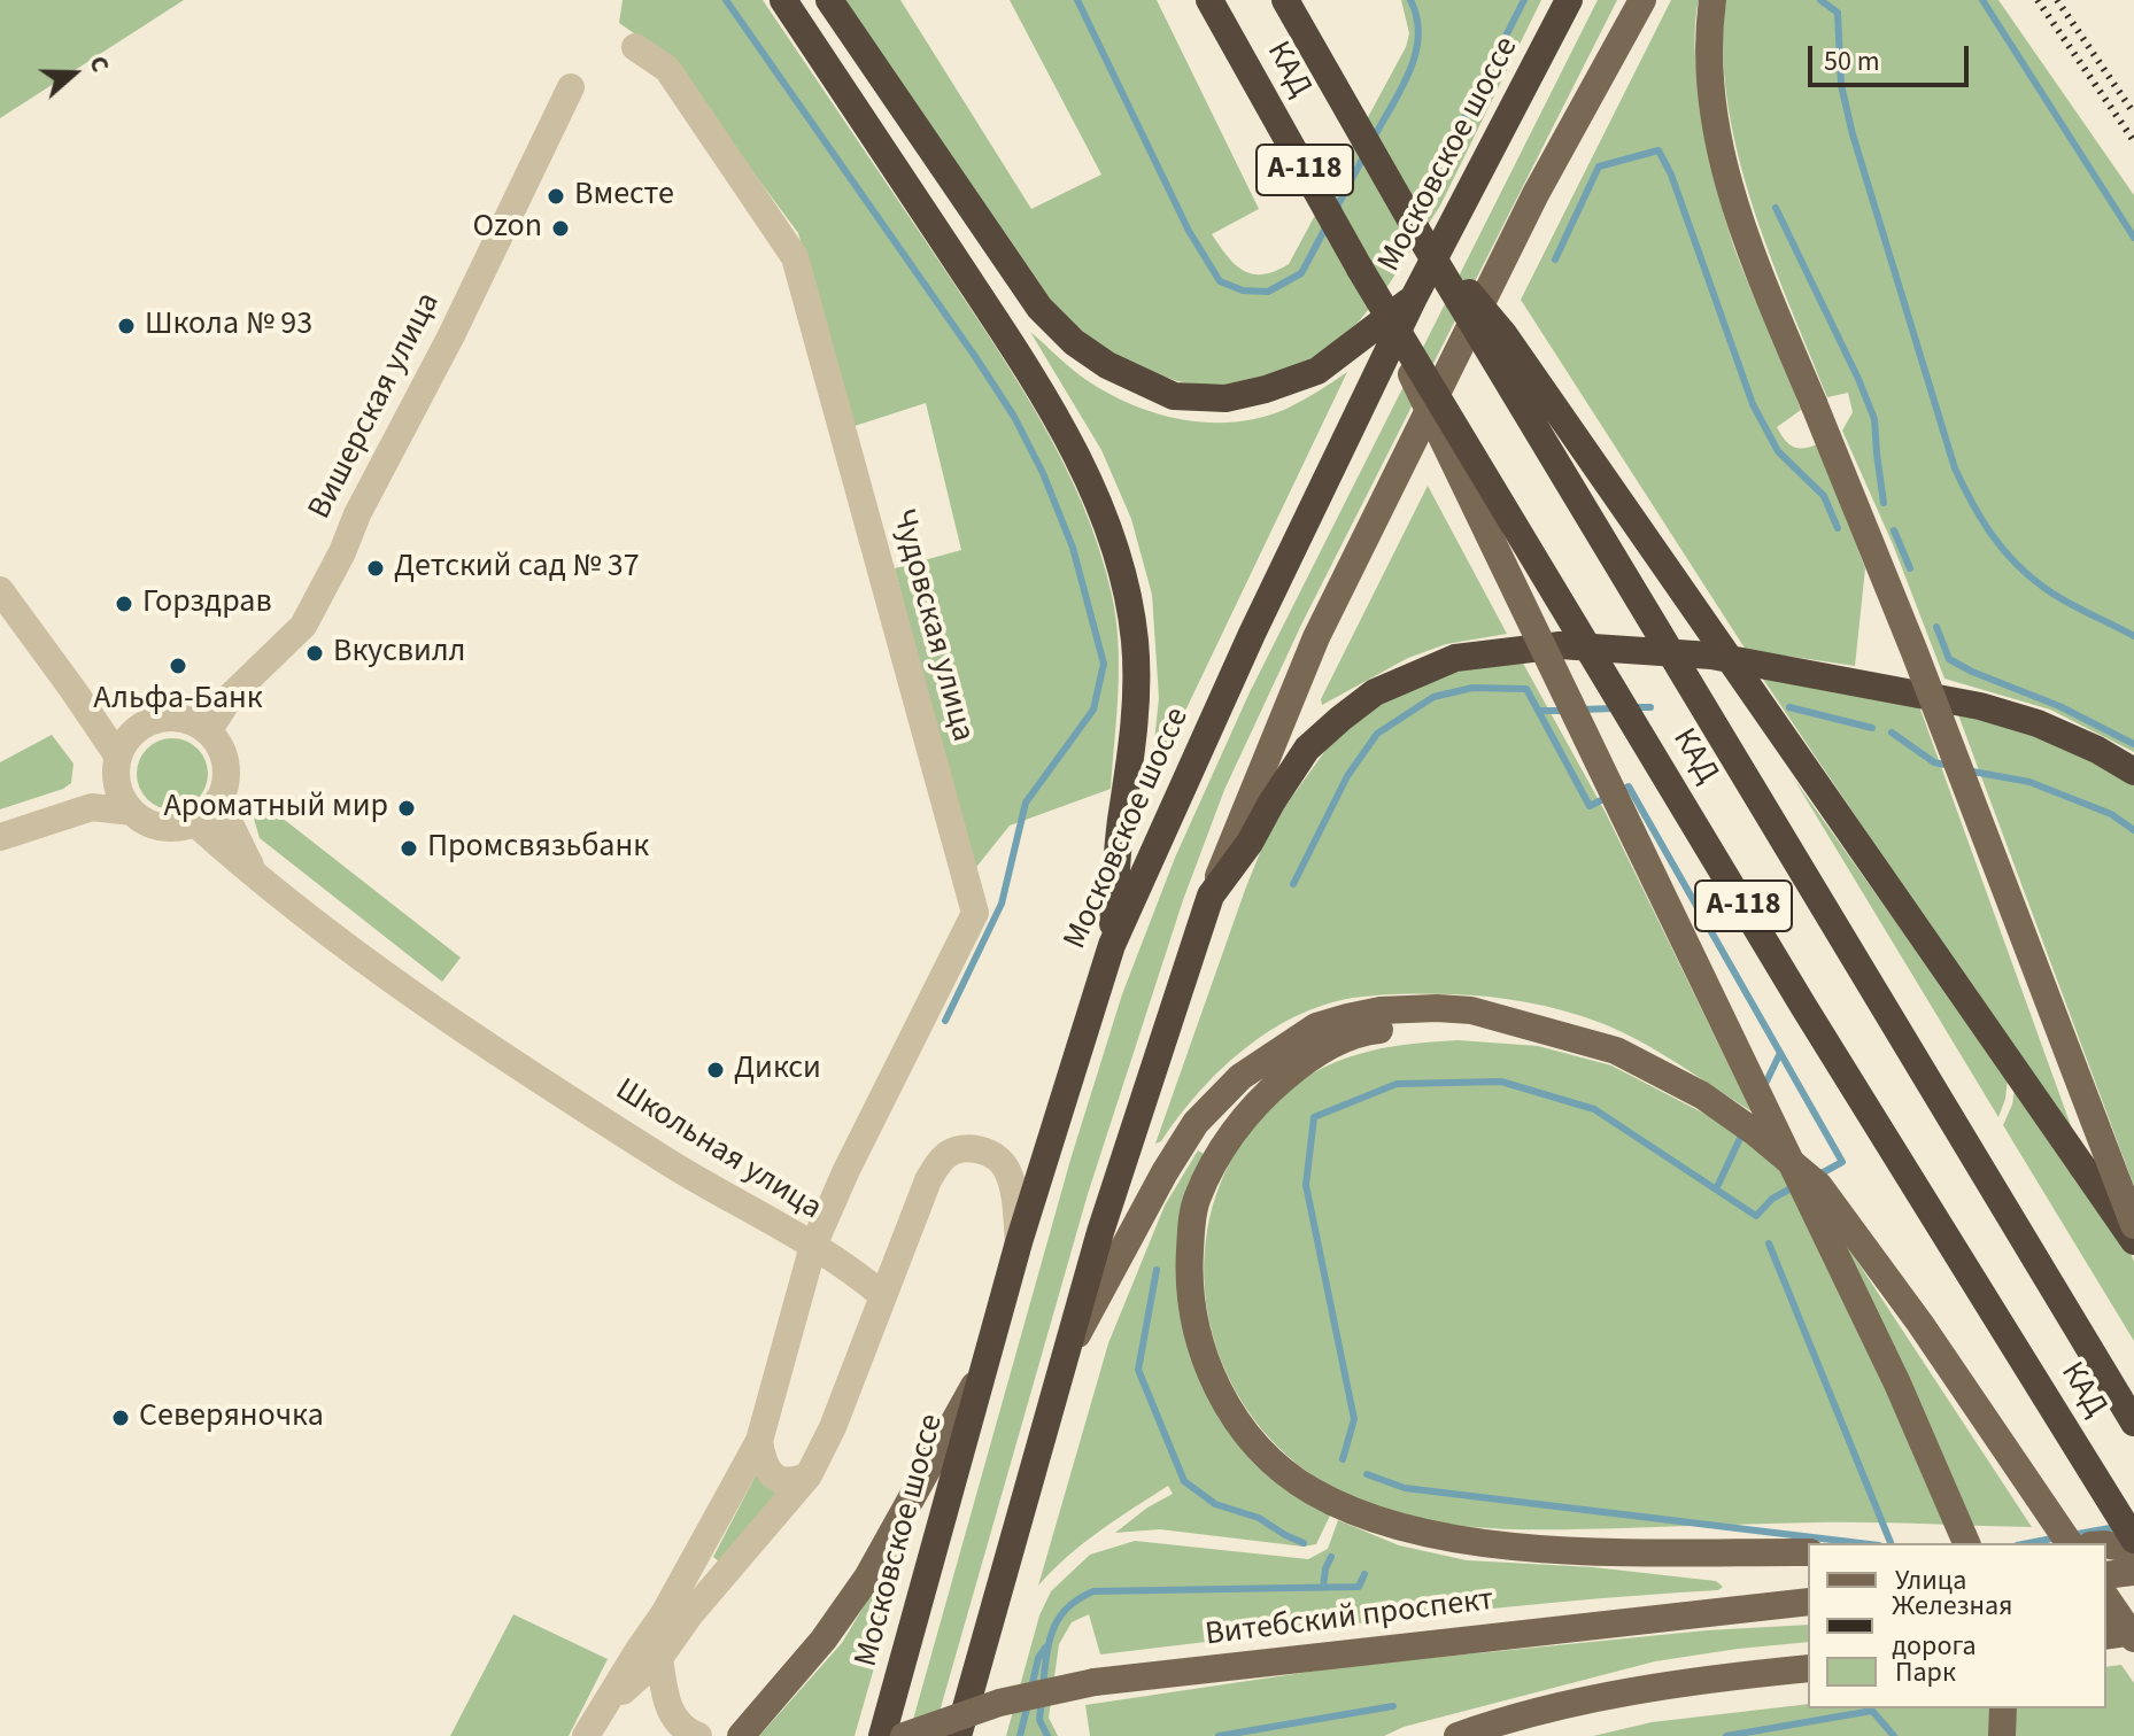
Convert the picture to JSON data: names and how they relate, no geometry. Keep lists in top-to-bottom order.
{
  "streets": {
    "highway": ["КАД", "Московское шоссе", "А-118"],
    "main road": ["Витебский проспект"],
    "street": ["Вишерская улица", "Чудовская улица", "Школьная улица"]
  },
  "crossings": [
    ["Московское шоссе", "Школьная улица"],
    ["Вишерская улица", "Школьная улица"],
    ["Чудовская улица", "Школьная улица"]
  ],
  "places": [
    "Вместе",
    "Ozon",
    "Школа № 93",
    "Детский сад № 37",
    "Горздрав",
    "Вкусвилл",
    "Альфа-Банк",
    "Ароматный мир",
    "Промсвязьбанк",
    "Дикси",
    "Северяночка"
  ],
  "legend": ["Улица", "Железная дорога", "Парк"],
  "scale_bar": "50 m",
  "north": "right"
}
